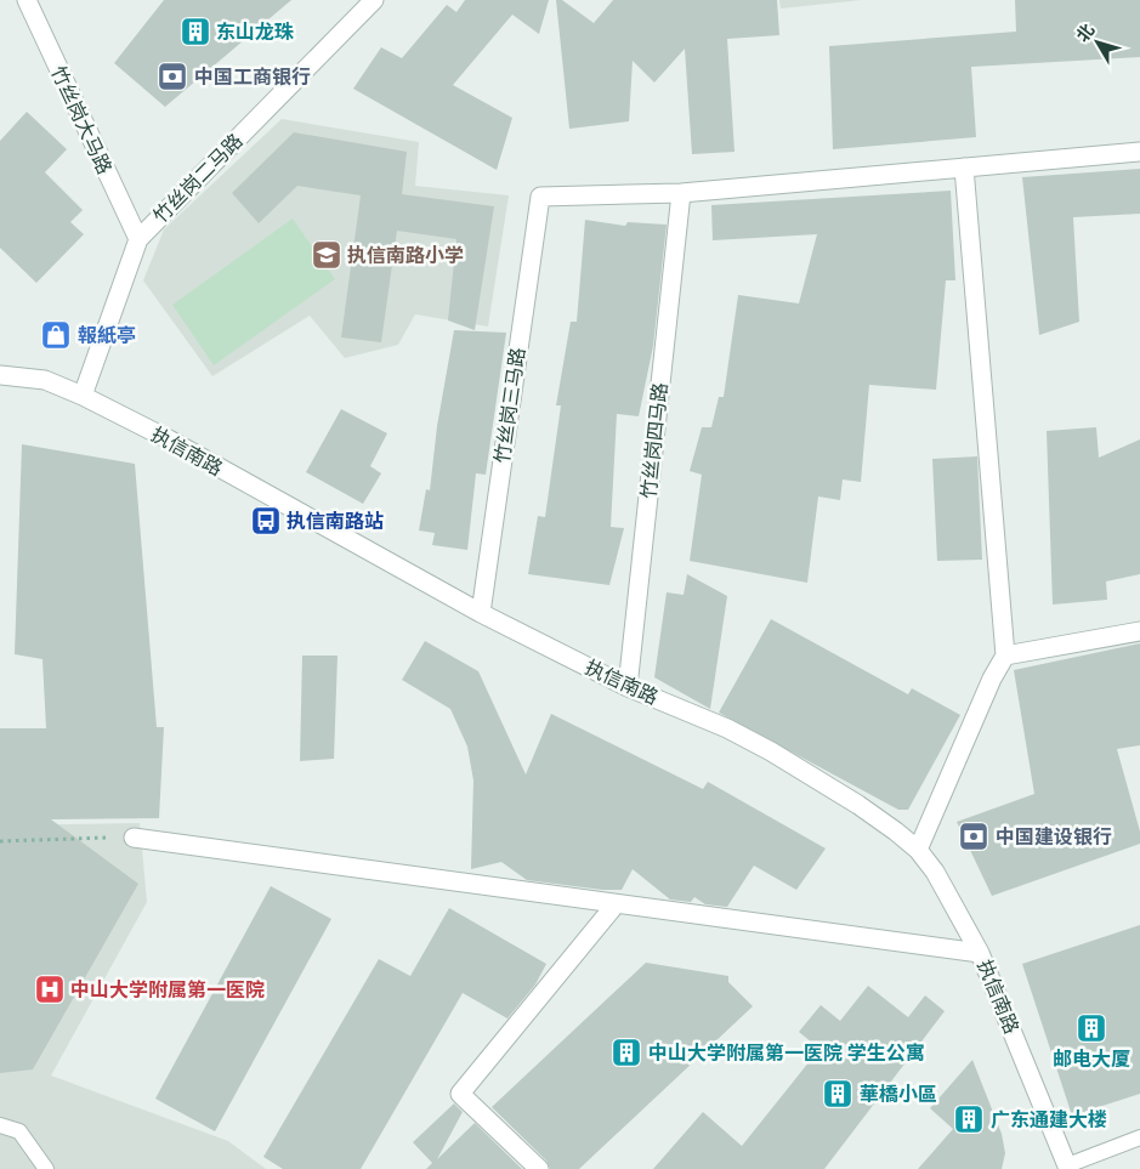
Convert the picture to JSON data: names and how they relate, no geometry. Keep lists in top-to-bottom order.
{
  "streets": {
    "street": [
      "竹丝岗大马路",
      "竹丝岗二马路",
      "竹丝岗三马路",
      "竹丝岗四马路",
      "执信南路"
    ]
  },
  "crossings": [
    ["竹丝岗大马路", "竹丝岗二马路"],
    ["竹丝岗二马路", "执信南路"],
    ["竹丝岗三马路", "竹丝岗四马路"],
    ["竹丝岗三马路", "执信南路"],
    ["竹丝岗四马路", "执信南路"]
  ],
  "places": {
    "building": [
      "东山龙珠",
      "邮电大厦",
      "中山大学附属第一医院 学生公寓",
      "華橋小區",
      "广东通建大楼"
    ],
    "bank": ["中国工商银行", "中国建设银行"],
    "school or university": ["执信南路小学"],
    "shop": ["報紙亭"],
    "bus stop": ["执信南路站"],
    "hospital": ["中山大学附属第一医院"]
  },
  "north": "top left"
}
